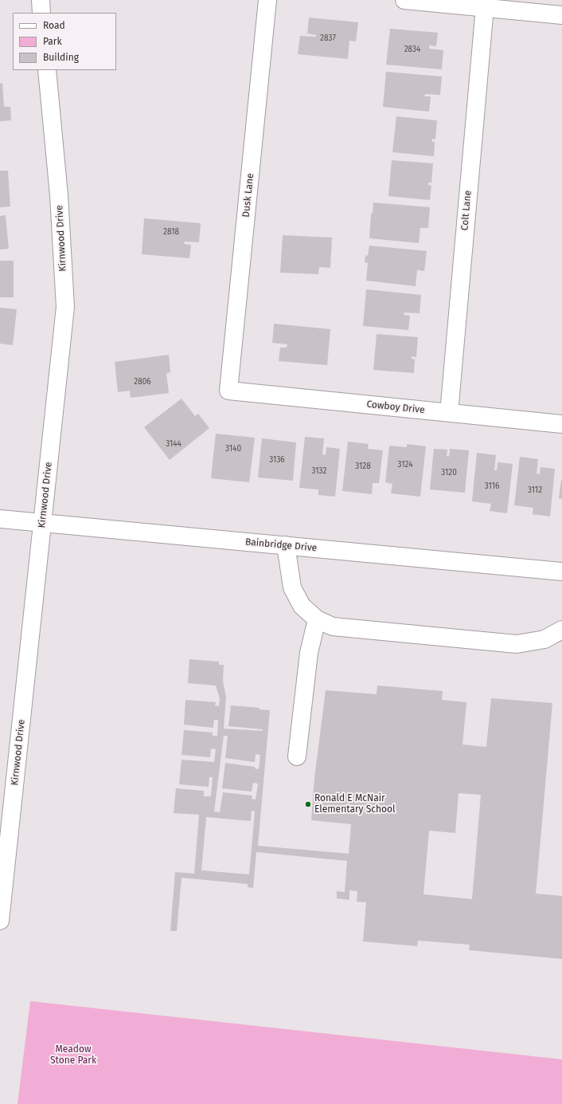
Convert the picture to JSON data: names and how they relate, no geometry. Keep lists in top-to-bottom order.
{
  "streets": {
    "street": [
      "Dusk Lane",
      "Colt Lane",
      "Kirnwood Drive",
      "Cowboy Drive",
      "Bainbridge Drive"
    ]
  },
  "crossings": [
    ["Dusk Lane", "Cowboy Drive"],
    ["Colt Lane", "Cowboy Drive"],
    ["Kirnwood Drive", "Bainbridge Drive"]
  ],
  "parks": ["Meadow Stone Park"],
  "places": ["Ronald E McNair Elementary School"],
  "house_numbers": [
    "2837",
    "2834",
    "2818",
    "2806",
    "3144",
    "3140",
    "3136",
    "3124",
    "3128",
    "3132",
    "3120",
    "3116",
    "3112"
  ],
  "legend": ["Road", "Park", "Building"]
}
